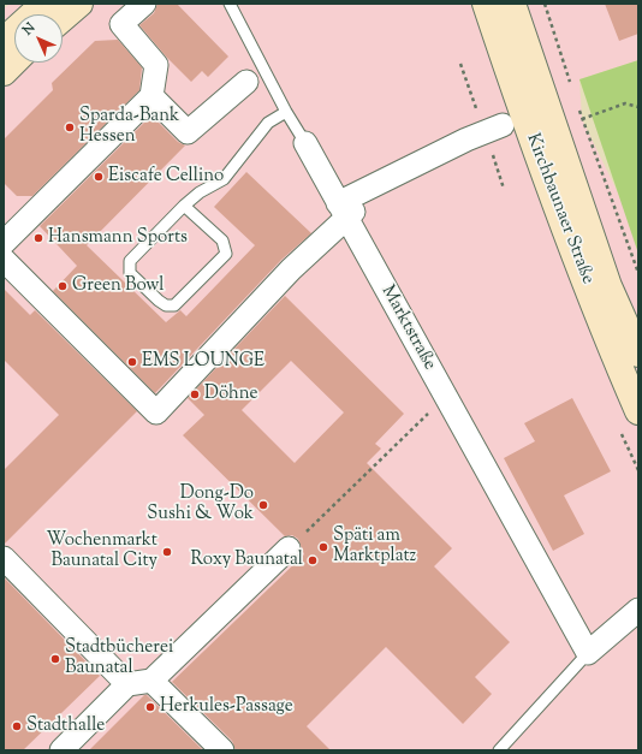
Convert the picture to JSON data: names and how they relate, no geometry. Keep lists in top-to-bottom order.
{
  "streets": {
    "street": ["Kirchbaunaer Straße", "Marktstraße"]
  },
  "places": [
    "Sparda-Bank Hessen",
    "Eiscafe Cellino",
    "Hansmann Sports",
    "Green Bowl",
    "EMS LOUNGE",
    "Döhne",
    "Dong-Do Sushi & Wok",
    "Späti am Marktplatz",
    "Wochenmarkt Baunatal City",
    "Roxy Baunatal",
    "Stadtbücherei Baunatal",
    "Herkules-Passage",
    "Stadthalle"
  ],
  "north": "top left"
}
